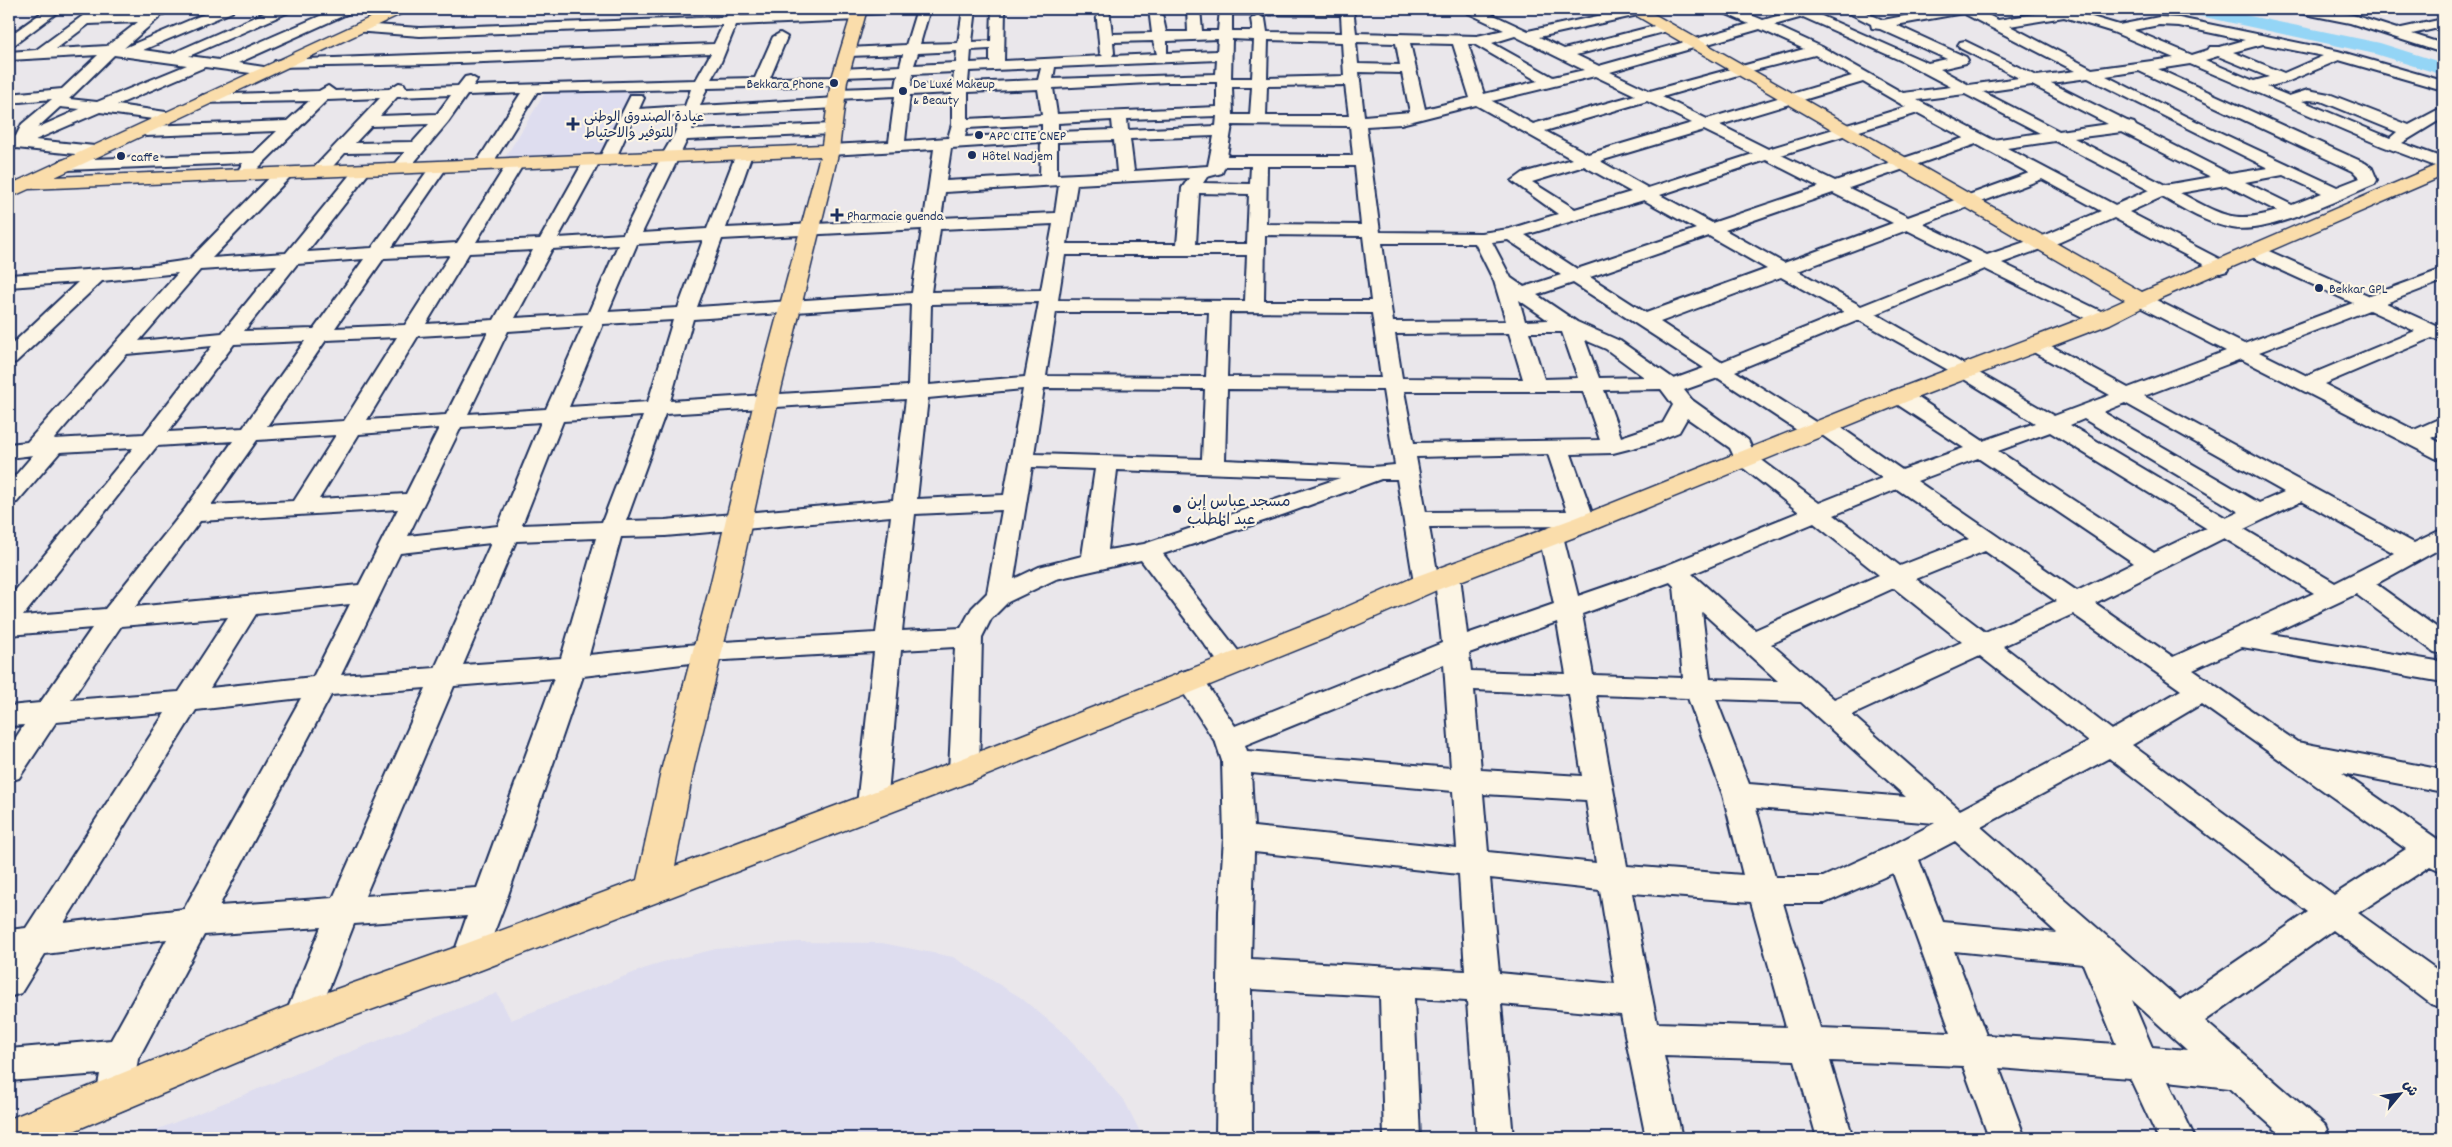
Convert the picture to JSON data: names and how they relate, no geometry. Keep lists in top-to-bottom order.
{
  "places": {
    "other": [
      "Bekkara Phone",
      "De Luxé Makeup & Beauty",
      "APC CITE CNEP",
      "Hôtel Nadjem",
      "caffe",
      "Bekkar GPL",
      "مسجد عباس إبن عبد المطلب"
    ],
    "health": ["عيادة الصندوق الوطني للتوفير والاحتياط", "Pharmacie guenda"]
  },
  "north": "top right"
}
